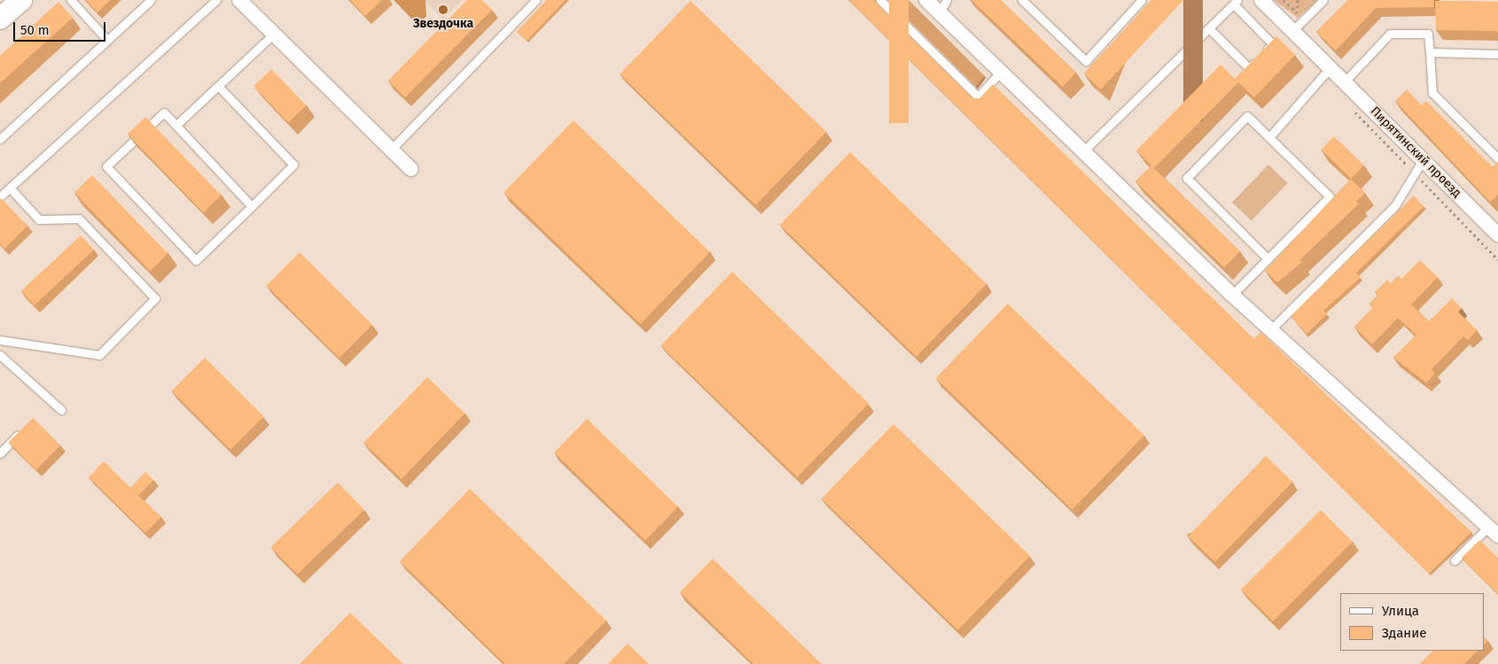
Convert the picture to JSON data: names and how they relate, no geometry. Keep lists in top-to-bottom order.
{
  "streets": {
    "street": ["Пирятинский проезд"]
  },
  "places": ["Звездочка"],
  "legend": ["Улица", "Здание"],
  "scale_bar": "50 m"
}
